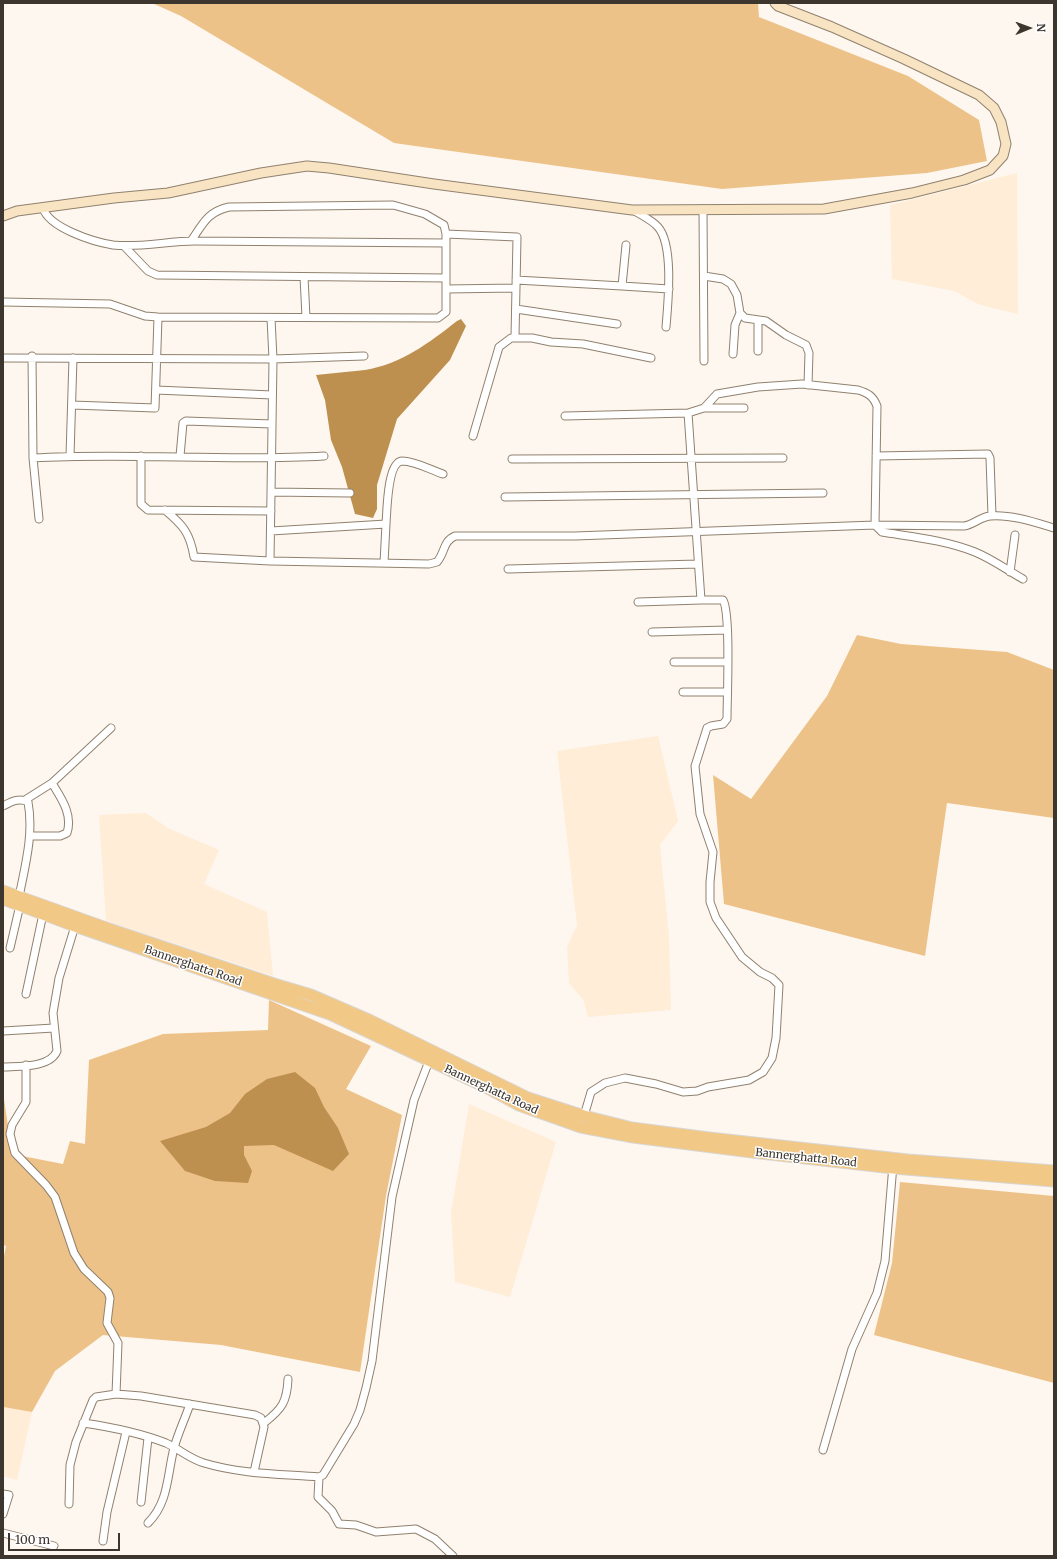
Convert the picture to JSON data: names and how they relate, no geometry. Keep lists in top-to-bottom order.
{
  "streets": {
    "main road": ["Bannerghatta Road"]
  },
  "scale_bar": "100 m",
  "north": "right"
}
